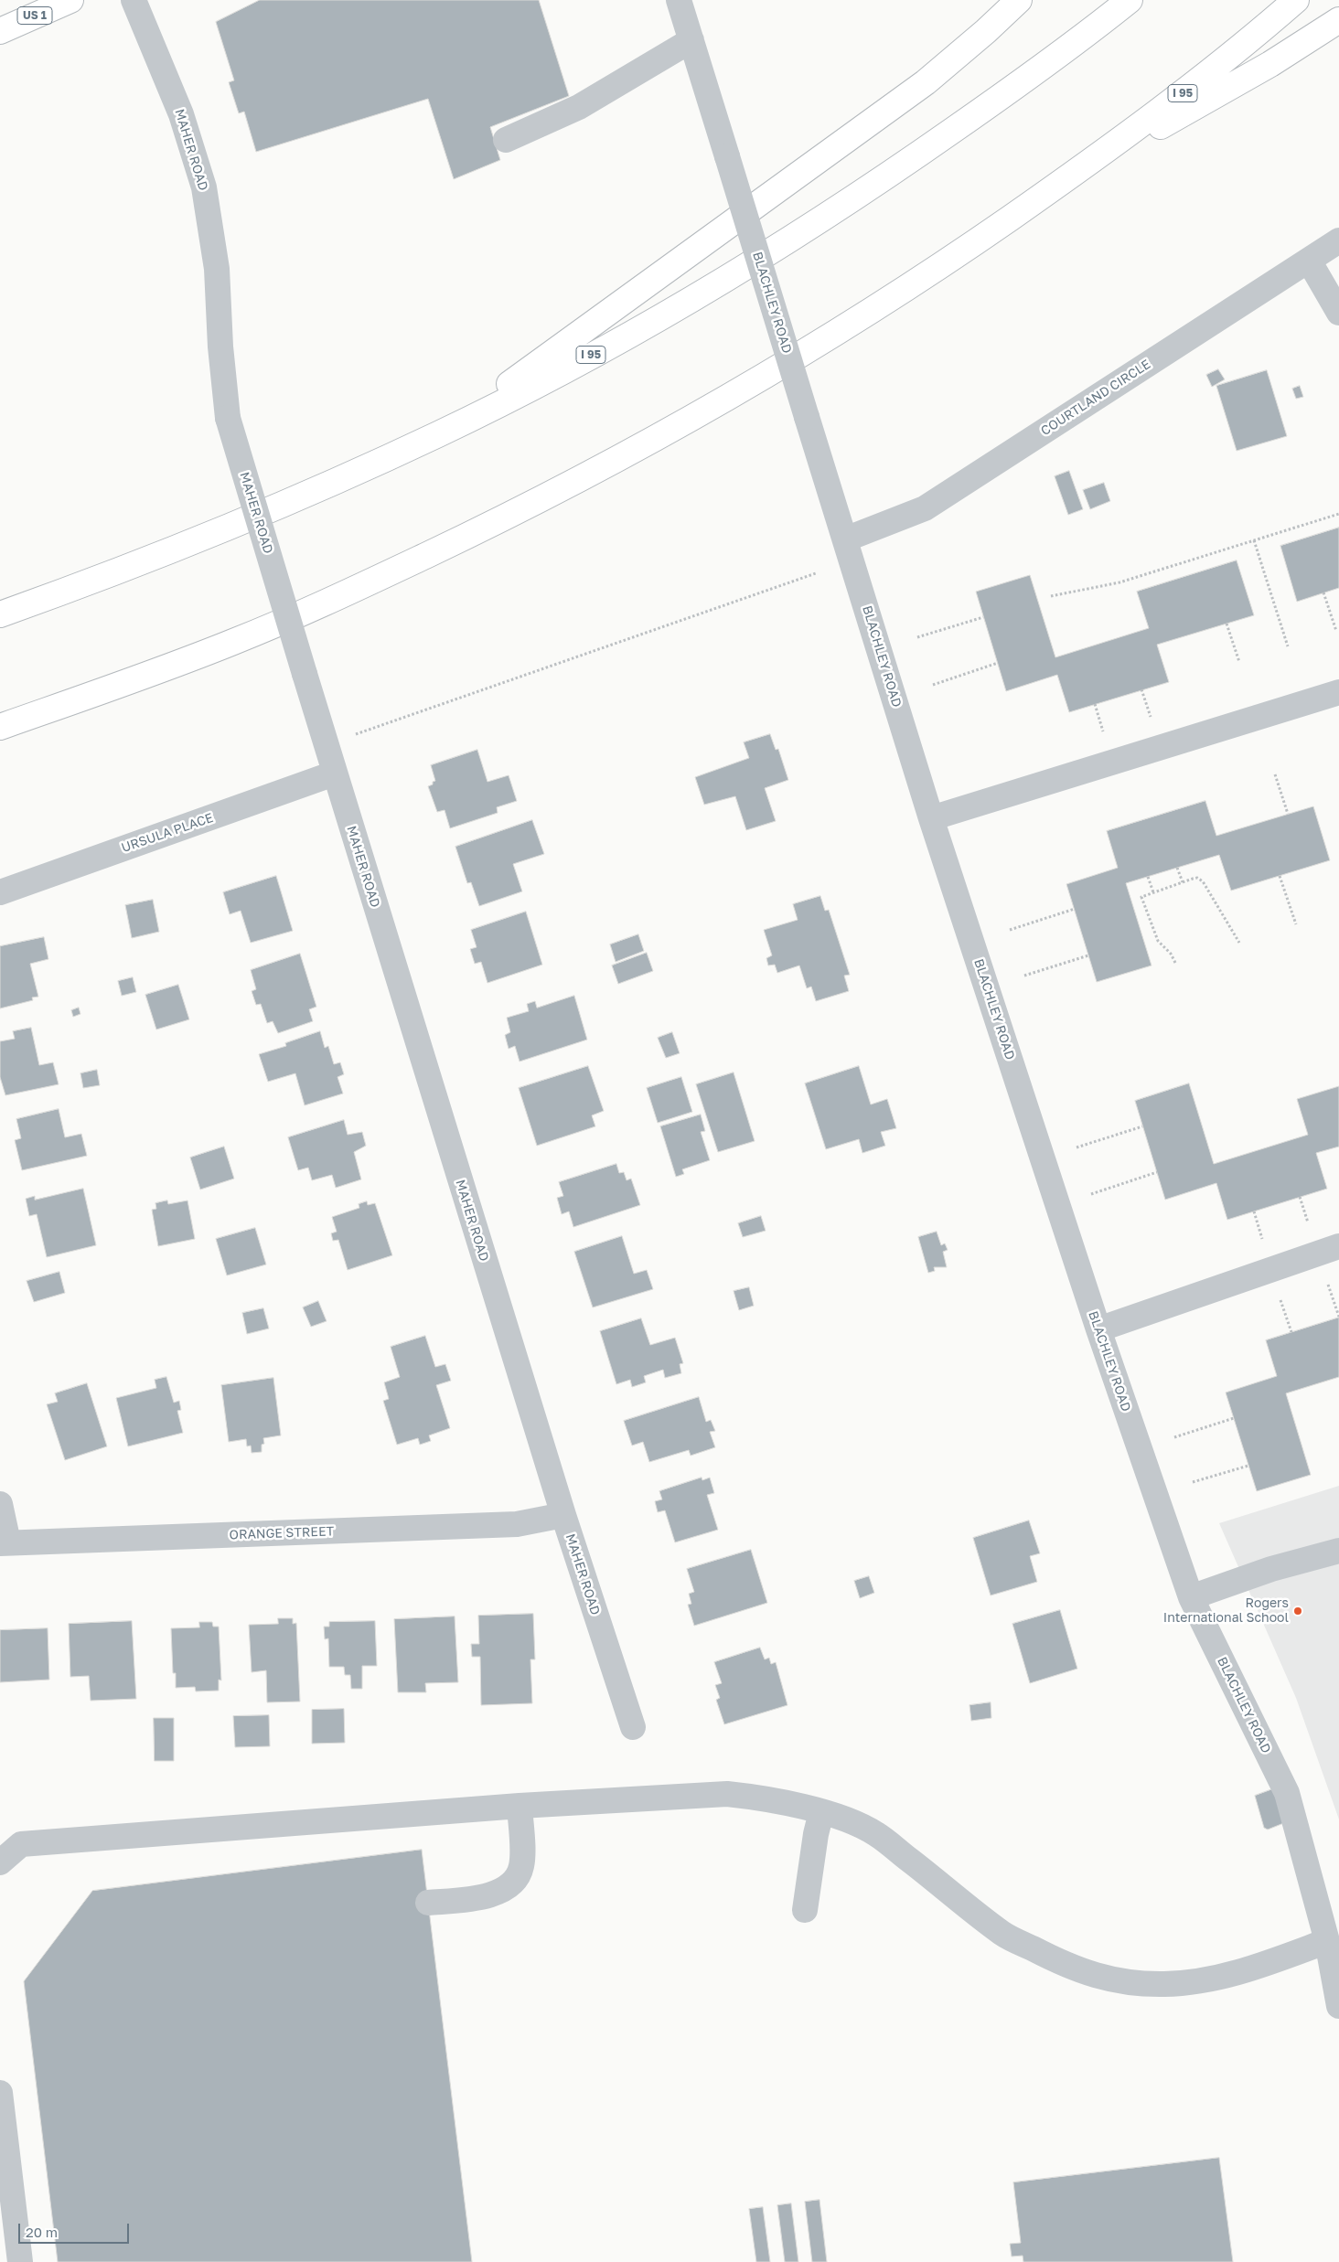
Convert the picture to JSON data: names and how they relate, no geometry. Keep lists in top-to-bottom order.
{
  "streets": {
    "main road": ["US 1", "I 95"],
    "street": [
      "MAHER ROAD",
      "BLACHLEY ROAD",
      "COURTLAND CIRCLE",
      "URSULA PLACE",
      "ORANGE STREET"
    ]
  },
  "crossings": [
    ["MAHER ROAD", "URSULA PLACE"],
    ["MAHER ROAD", "ORANGE STREET"],
    ["BLACHLEY ROAD", "COURTLAND CIRCLE"]
  ],
  "places": ["Rogers International School"],
  "scale_bar": "20 m"
}
